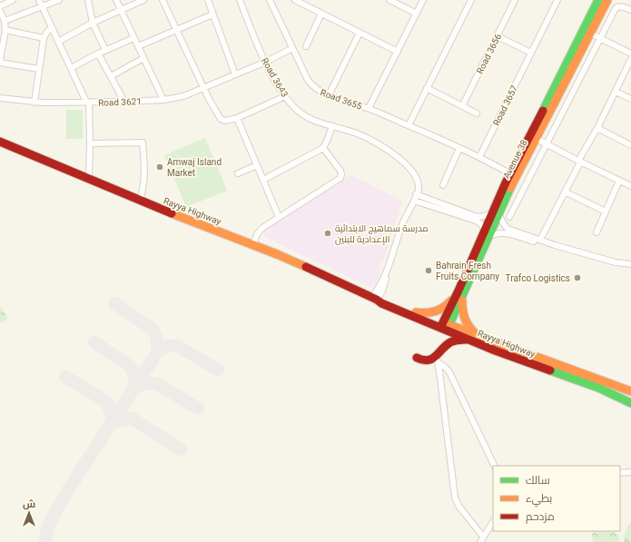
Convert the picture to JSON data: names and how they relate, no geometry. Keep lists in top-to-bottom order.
{
  "streets": {
    "main road": ["Avenue 38", "Rayya Highway"],
    "street": [
      "Road 3656",
      "Road 3643",
      "Road 3655",
      "Road 3621",
      "Road 3657"
    ]
  },
  "crossings": [
    ["Road 3643", "Road 3621"],
    ["Road 3643", "Rayya Highway"],
    ["Road 3655", "Road 3621"],
    ["Road 3655", "Road 3657"],
    ["Road 3655", "Avenue 38"],
    ["Avenue 38", "Rayya Highway"]
  ],
  "places": [
    "Amwaj Island Market",
    "مدرسة سماهيج الابتدائية الإعدادية للبنين",
    "Bahrain Fresh Fruits Company",
    "Trafco Logistics"
  ],
  "legend": ["سالك", "بطيء", "مزدحم"],
  "north": "top"
}
